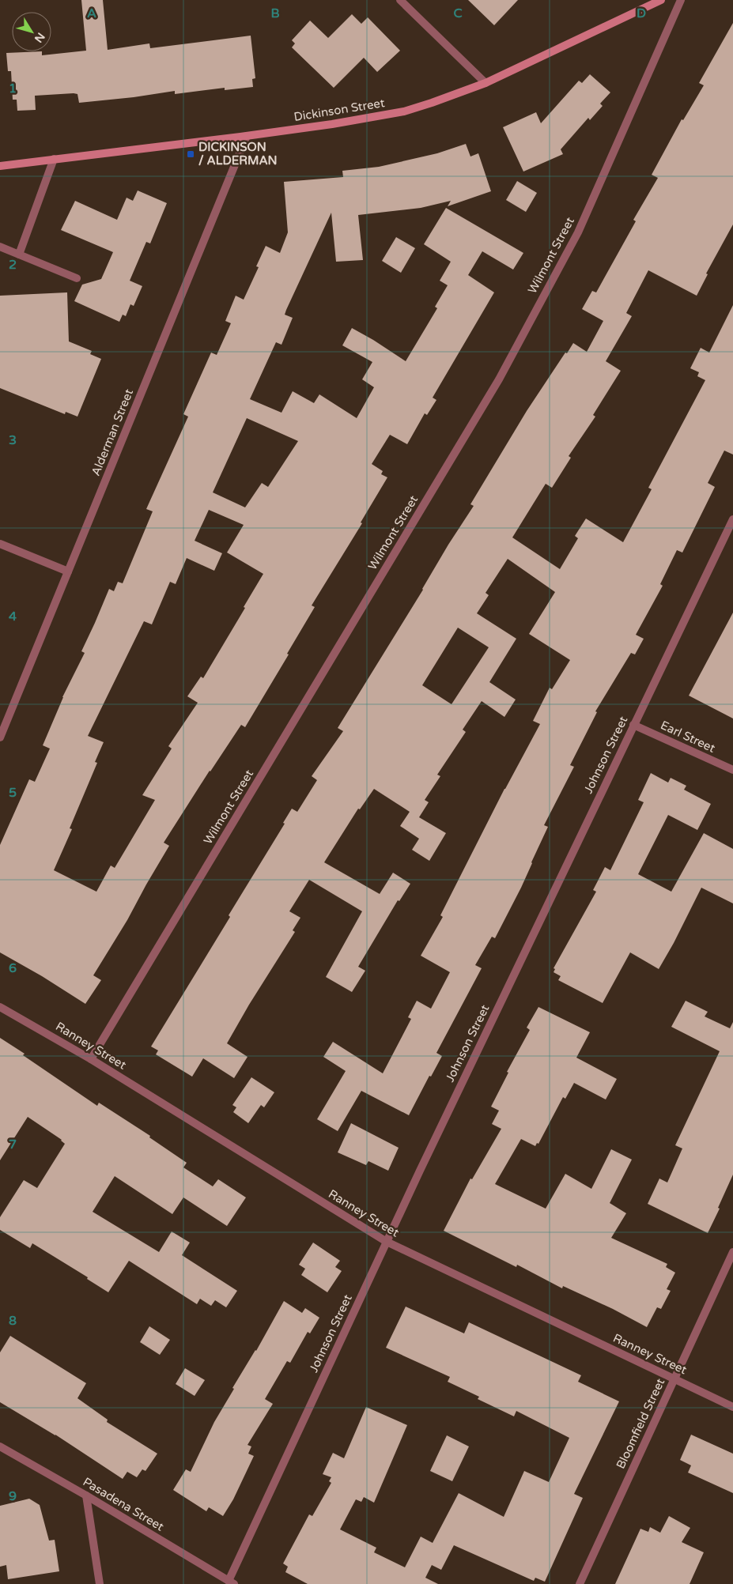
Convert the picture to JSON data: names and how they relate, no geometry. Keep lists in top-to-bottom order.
{
  "streets": {
    "main road": ["Dickinson Street"],
    "street": [
      "Wilmont Street",
      "Alderman Street",
      "Earl Street",
      "Johnson Street",
      "Ranney Street",
      "Bloomfield Street",
      "Pasadena Street"
    ]
  },
  "crossings": [
    ["Dickinson Street", "Alderman Street"],
    ["Wilmont Street", "Ranney Street"],
    ["Earl Street", "Johnson Street"],
    ["Johnson Street", "Ranney Street"],
    ["Johnson Street", "Pasadena Street"],
    ["Ranney Street", "Bloomfield Street"]
  ],
  "places": {
    "transit": ["DICKINSON / ALDERMAN"]
  },
  "north": "bottom right",
  "grid": {
    "columns": [
      "A",
      "B",
      "C",
      "D"
    ],
    "rows": [
      "1",
      "2",
      "3",
      "4",
      "5",
      "6",
      "7",
      "8",
      "9"
    ]
  }
}
